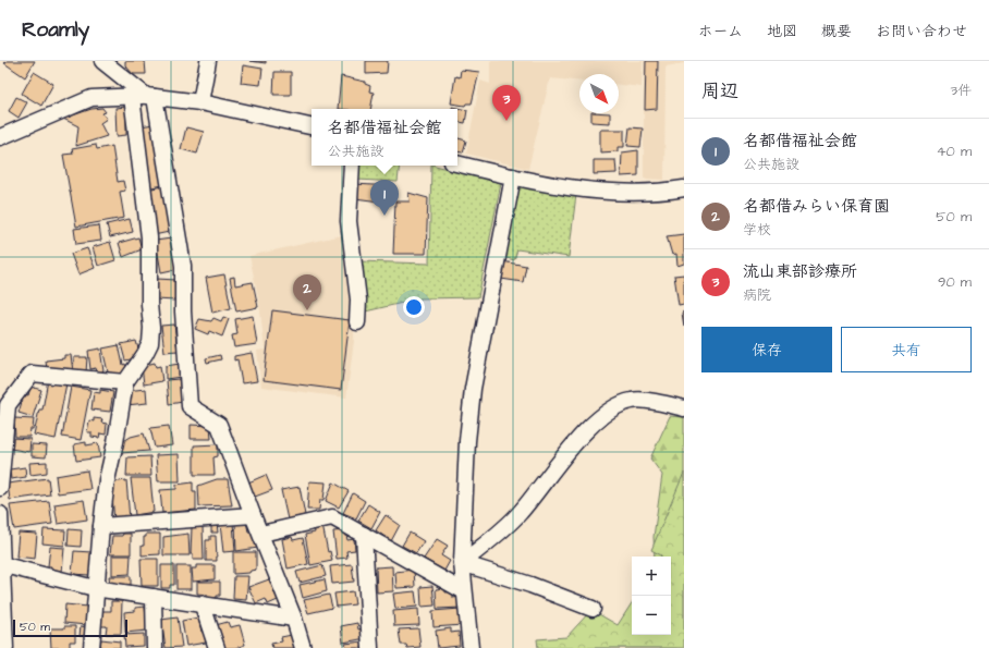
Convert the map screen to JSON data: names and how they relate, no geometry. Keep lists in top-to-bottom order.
{
  "scale_bar": "50 m",
  "north": "bottom right",
  "page": {
    "header": "Roamly",
    "nav": [
      "ホーム",
      "地図",
      "概要",
      "お問い合わせ"
    ],
    "heading": ["周辺", "3件"],
    "pins": ["3", "1", "2"],
    "popup": ["名都借福祉会館", "公共施設"],
    "list": [
      {
        "mark": "1",
        "name": "名都借福祉会館",
        "note": "公共施設",
        "value": "40 m"
      },
      {
        "mark": "2",
        "name": "名都借みらい保育園",
        "note": "学校",
        "value": "50 m"
      },
      {
        "mark": "3",
        "name": "流山東部診療所",
        "note": "病院",
        "value": "90 m"
      }
    ],
    "buttons": ["保存", "共有"],
    "map_buttons": ["+", "−"],
    "scale": "50 m"
  }
}
